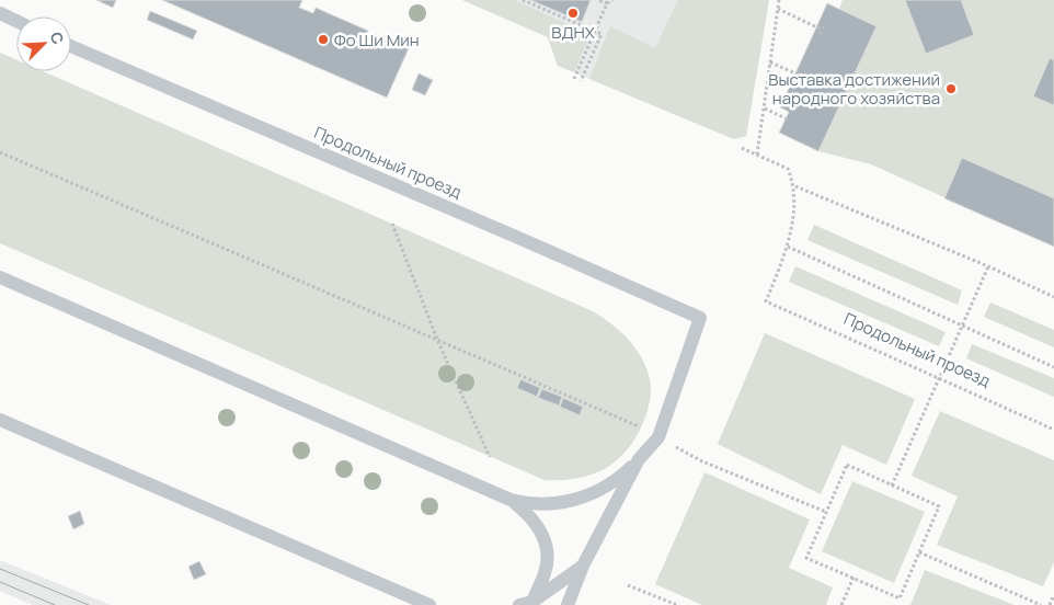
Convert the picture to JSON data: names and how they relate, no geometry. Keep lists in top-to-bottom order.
{
  "streets": {
    "lane": ["Продольный проезд"]
  },
  "places": ["ВДНХ", "Фо Ши Мин", "Выставка достижений народного хозяйства"],
  "north": "top right"
}
